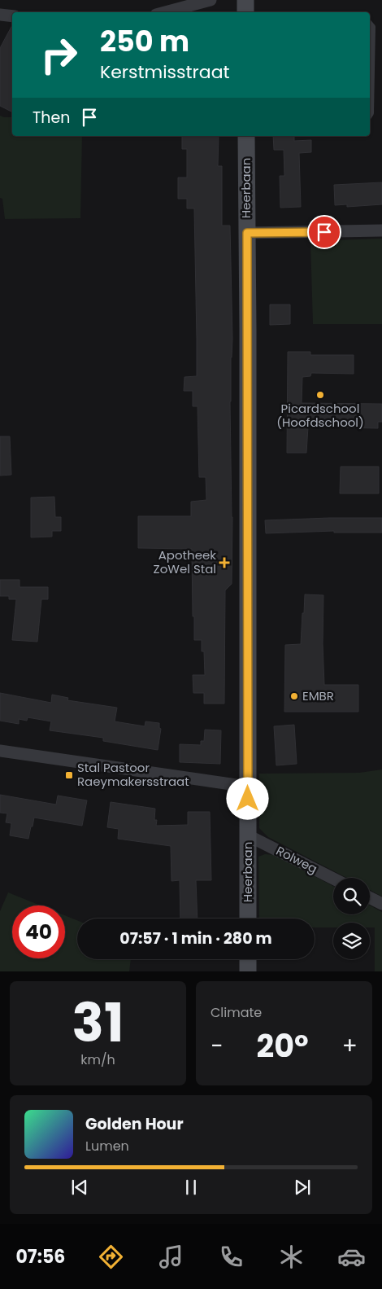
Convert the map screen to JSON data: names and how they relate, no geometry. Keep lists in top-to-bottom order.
{
  "streets": {
    "street": ["Heerbaan", "Rolweg"]
  },
  "crossings": [
    ["Heerbaan", "Rolweg"]
  ],
  "places": {
    "other": ["Picardschool (Hoofdschool)", "EMBR"],
    "health": ["Apotheek ZoWel Stal"],
    "transit": ["Stal Pastoor Raeymakersstraat"]
  },
  "page": {
    "turn": ["250 m", "Kerstmisstraat"],
    "then": "Then",
    "limit": "40",
    "trip": "07:57 · 1 min · 280 m",
    "tile": [
      ["31", "km/h"],
      "Climate"
    ],
    "heat": ["−", "20°", "+"],
    "song": ["Golden Hour", "Lumen"],
    "tabs": "07:56"
  }
}
